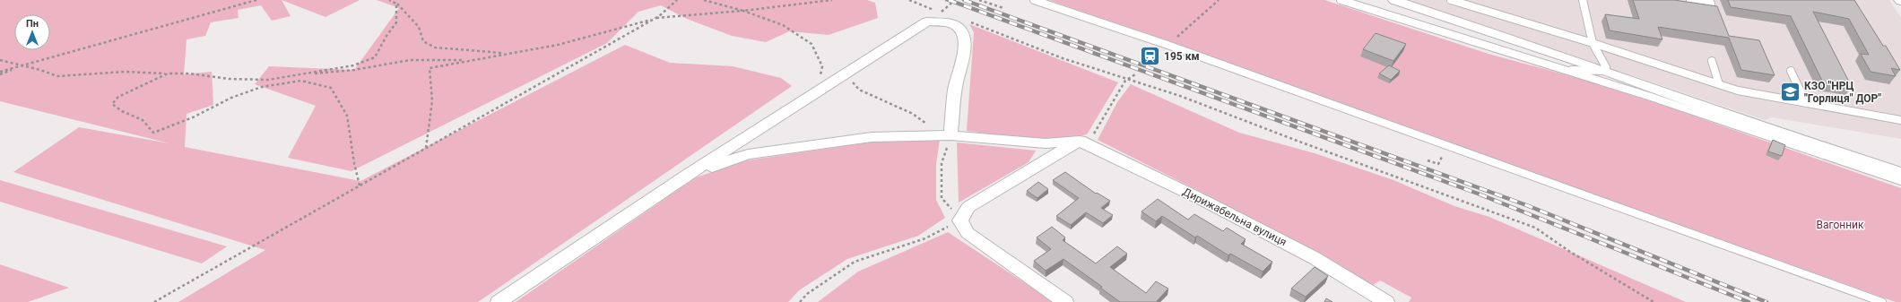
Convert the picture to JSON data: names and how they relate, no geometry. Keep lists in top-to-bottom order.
{
  "streets": {
    "street": ["Дирижабельна вулиця"]
  },
  "parks": ["Вагонник"],
  "places": {
    "station": ["195 км"],
    "school or university": ["КЗО \"НРЦ \"Горлиця\" ДОР\""]
  },
  "north": "top"
}
